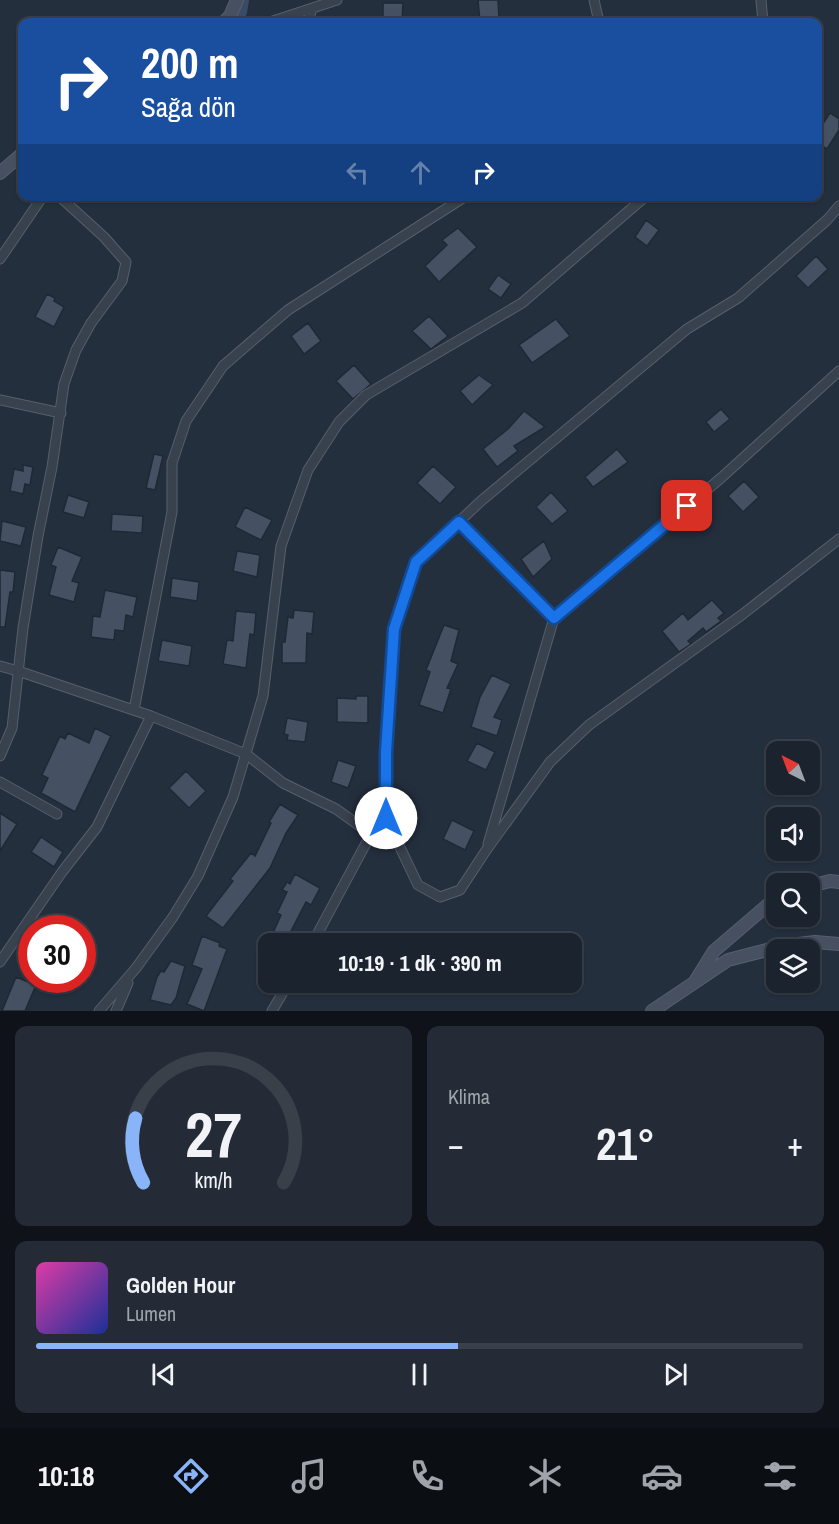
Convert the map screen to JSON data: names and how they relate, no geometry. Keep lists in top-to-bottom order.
{
  "north": "top left",
  "page": {
    "turn": ["200 m", "Sağa dön"],
    "limit": "30",
    "trip": "10:19 · 1 dk · 390 m",
    "tile": "Klima",
    "heat": ["−", "21°", "+"],
    "song": ["Golden Hour", "Lumen"],
    "tabs": "10:18",
    "gauge": ["27", "km/h"]
  }
}
